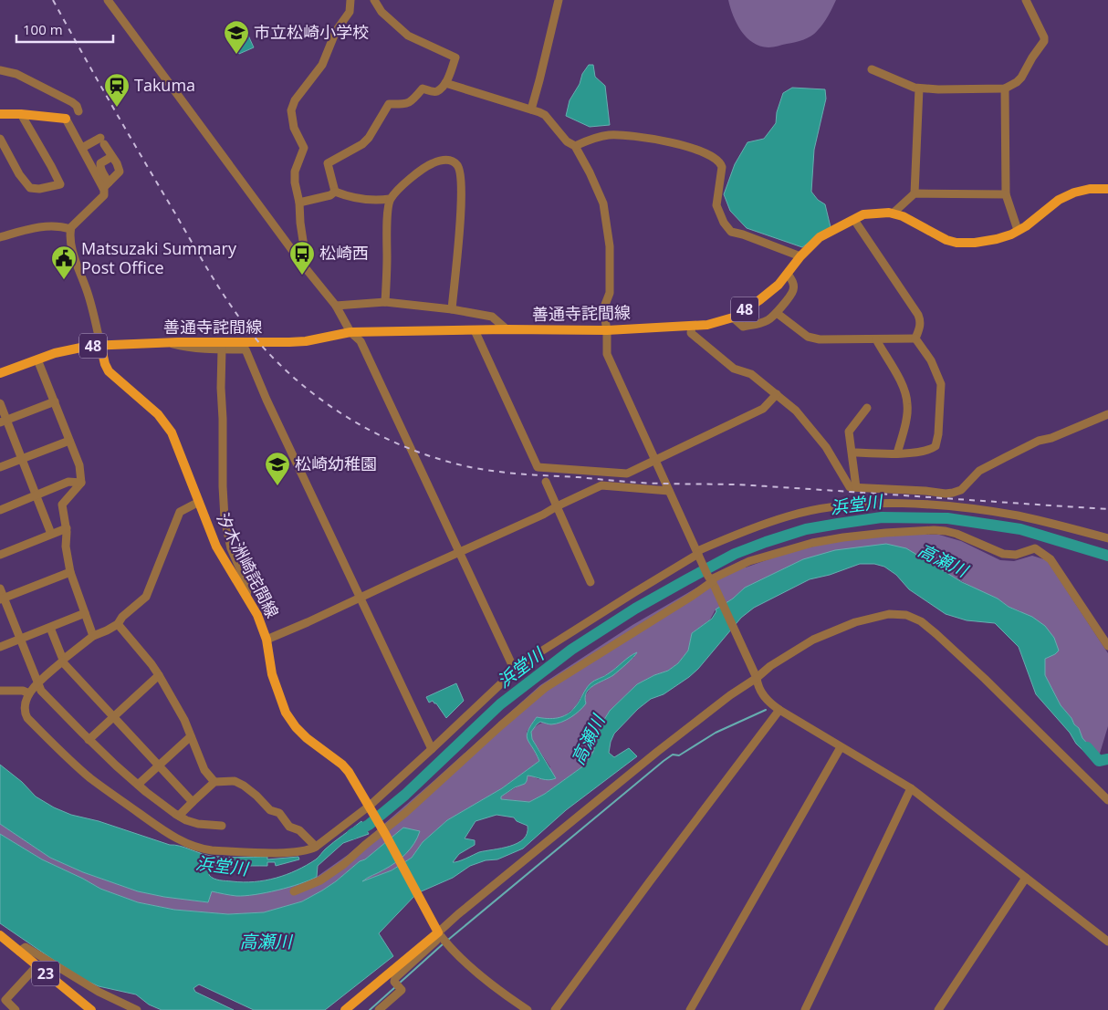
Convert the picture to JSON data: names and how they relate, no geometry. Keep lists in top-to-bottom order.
{
  "streets": {
    "main road": [
      "48",
      "善通寺詫間線",
      "汐木洲崎詫間線",
      "23"
    ]
  },
  "crossings": [
    ["善通寺詫間線", "汐木洲崎詫間線"]
  ],
  "water": ["浜堂川", "高瀬川"],
  "places": {
    "school or university": ["市立松崎小学校", "松崎幼稚園"],
    "station": ["Takuma"],
    "bus stop": ["松崎西"],
    "public building": ["Matsuzaki Summary Post Office"]
  },
  "scale_bar": "100 m"
}
